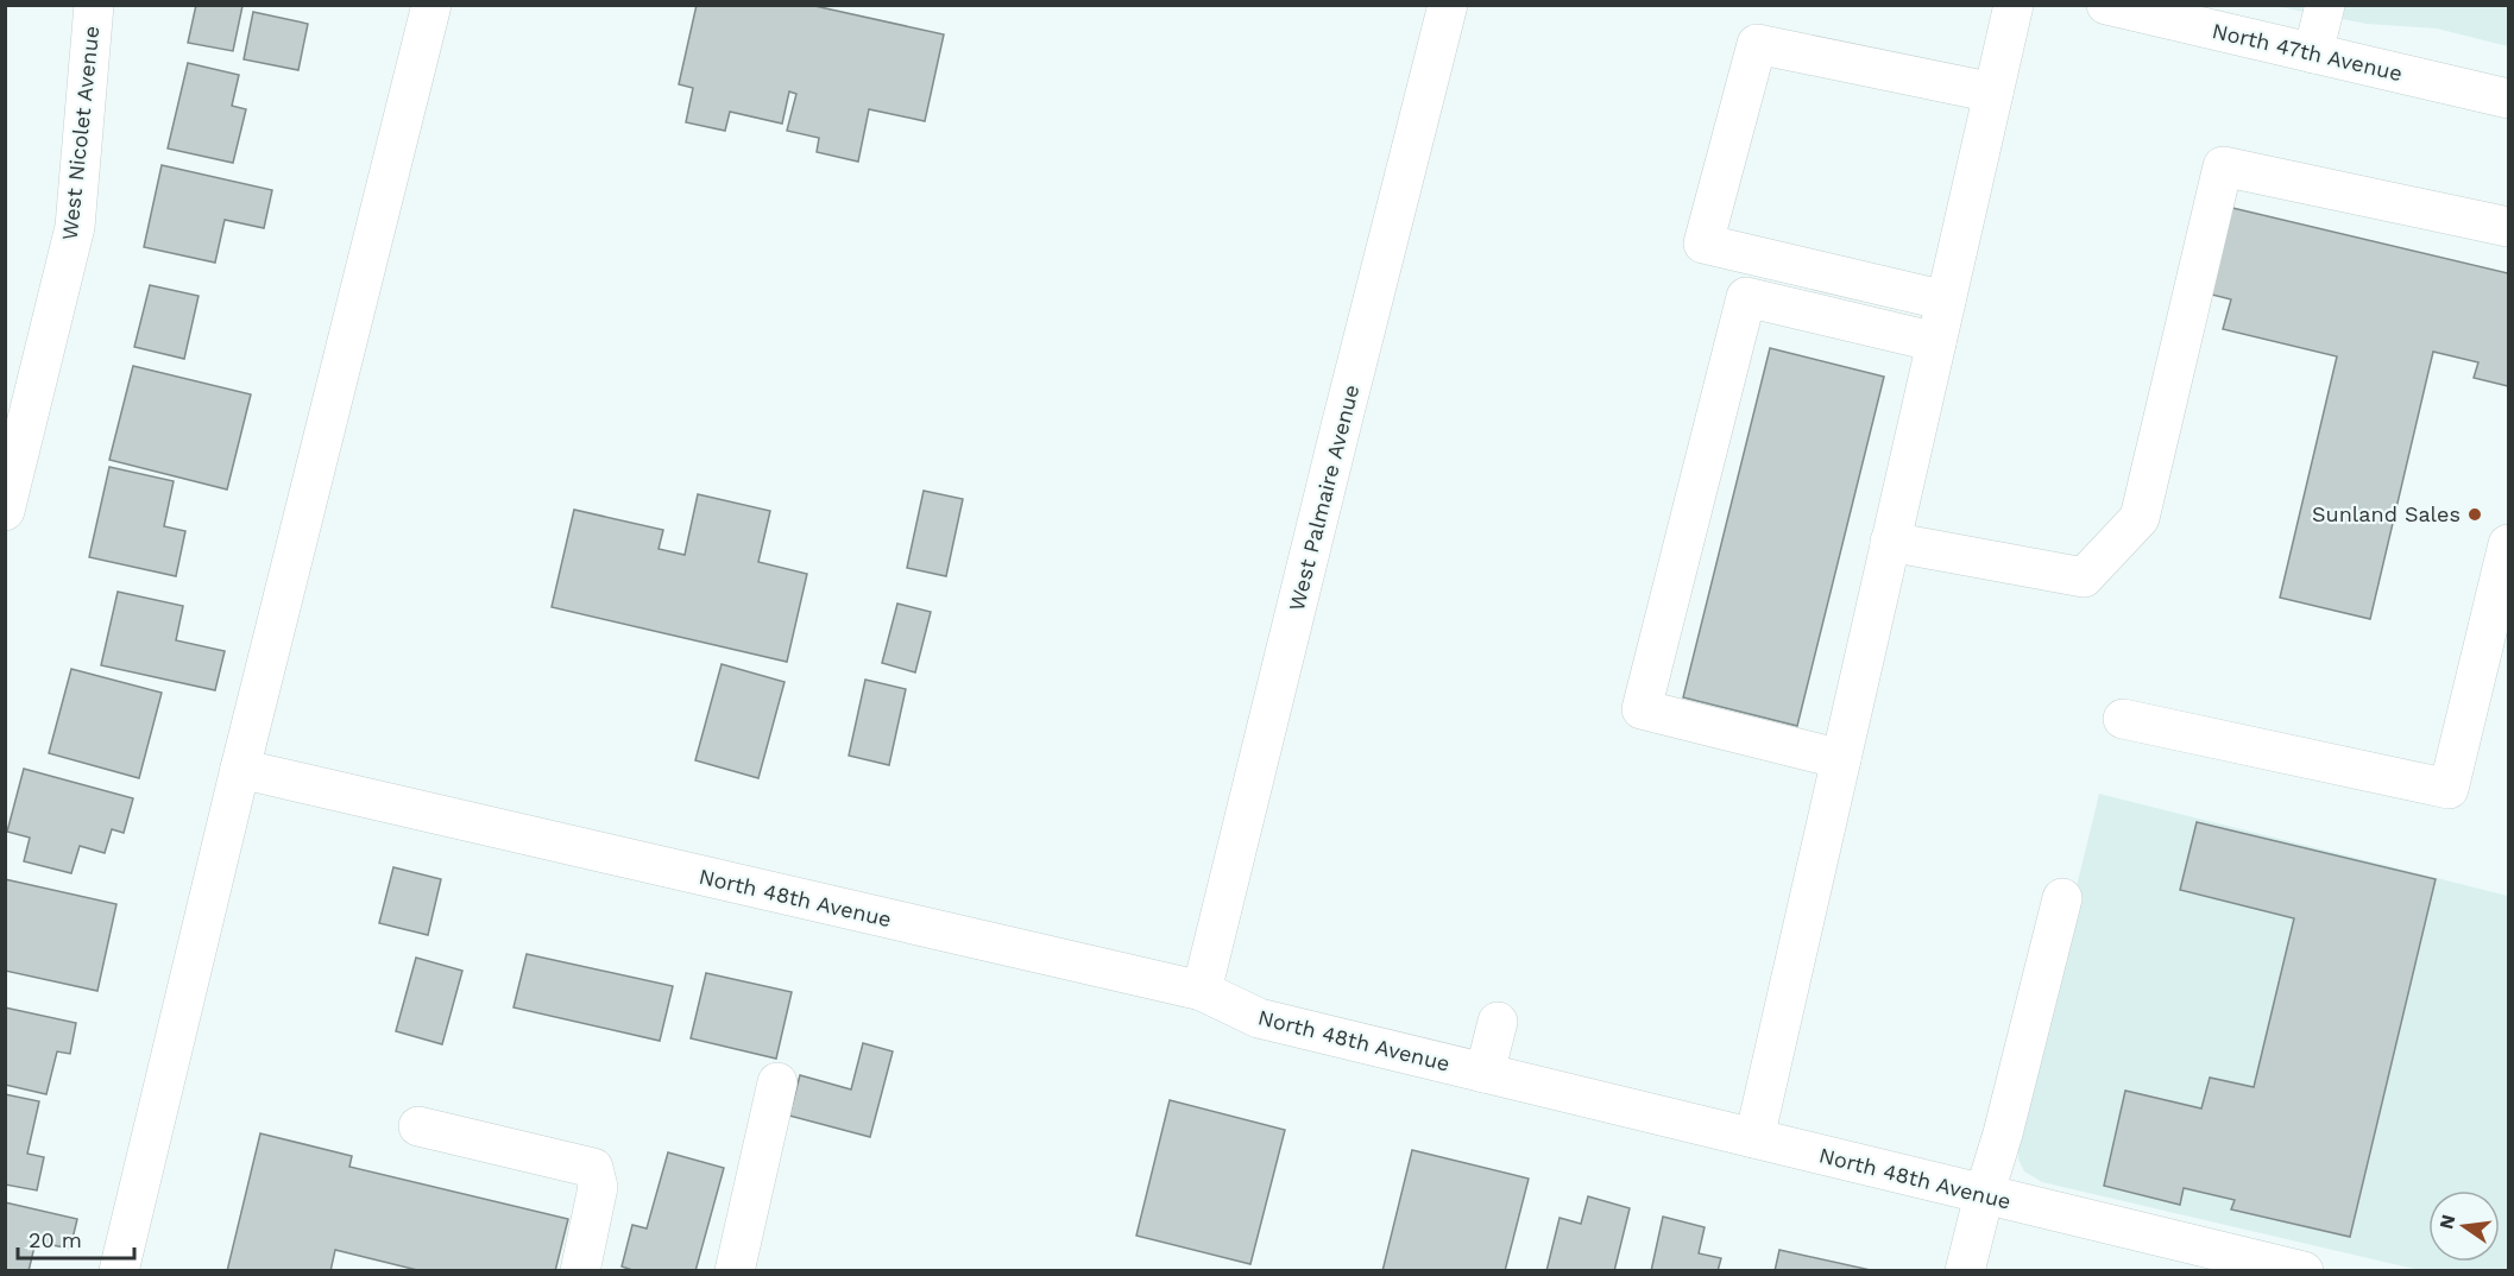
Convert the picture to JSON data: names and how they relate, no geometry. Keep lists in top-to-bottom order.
{
  "streets": {
    "street": [
      "North 47th Avenue",
      "West Nicolet Avenue",
      "West Palmaire Avenue",
      "North 48th Avenue"
    ]
  },
  "crossings": [
    ["West Palmaire Avenue", "North 48th Avenue"]
  ],
  "places": ["Sunland Sales"],
  "scale_bar": "20 m",
  "north": "left"
}
